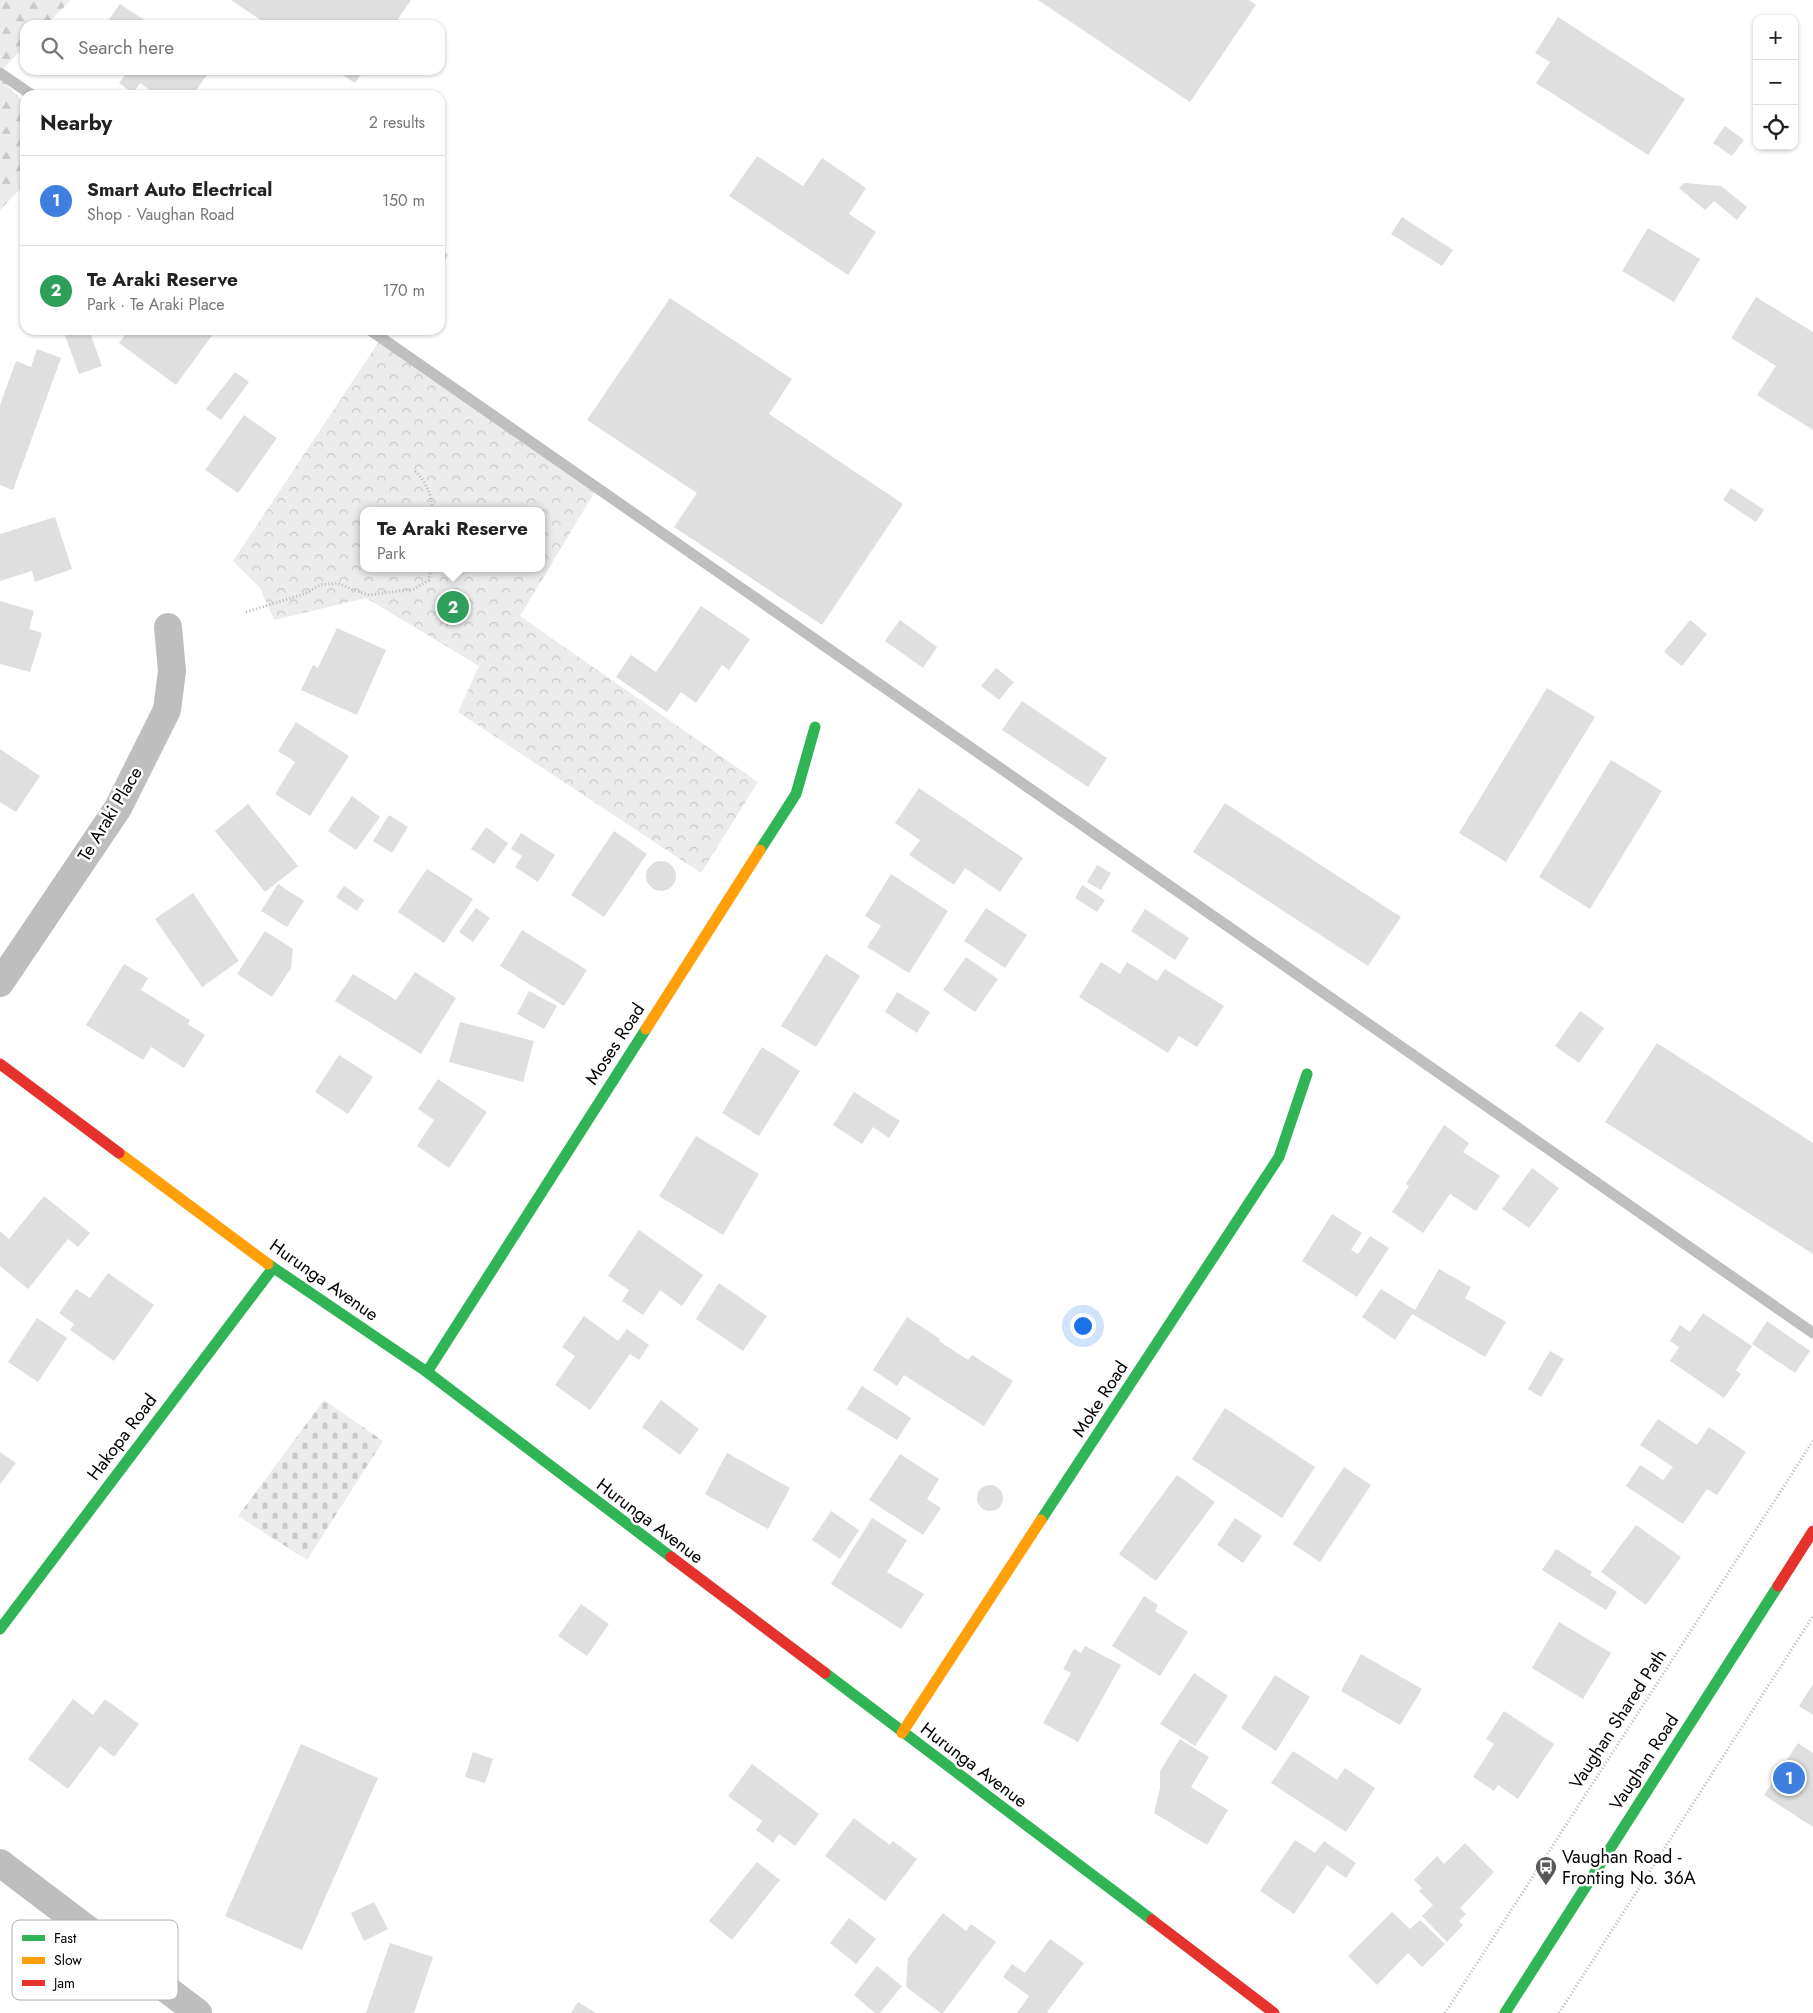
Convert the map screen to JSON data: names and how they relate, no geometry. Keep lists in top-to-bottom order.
{
  "streets": {
    "street": [
      "Te Araki Place",
      "Moses Road",
      "Hurunga Avenue",
      "Moke Road",
      "Hakopa Road",
      "Vaughan Road"
    ],
    "path": ["Vaughan Shared Path"]
  },
  "crossings": [
    ["Moses Road", "Hurunga Avenue"],
    ["Hurunga Avenue", "Moke Road"],
    ["Hurunga Avenue", "Hakopa Road"]
  ],
  "places": {
    "bus stop": ["Vaughan Road - Fronting No. 36A"]
  },
  "legend": ["Fast", "Slow", "Jam"],
  "page": {
    "map_buttons": ["+", "−"],
    "search": "Search here",
    "heading": ["Nearby", "2 results"],
    "list": [
      {
        "mark": "1",
        "name": "Smart Auto Electrical",
        "note": "Shop · Vaughan Road",
        "value": "150 m"
      },
      {
        "mark": "2",
        "name": "Te Araki Reserve",
        "note": "Park · Te Araki Place",
        "value": "170 m"
      }
    ],
    "popup": ["Te Araki Reserve", "Park"],
    "pins": ["2", "1"]
  }
}
